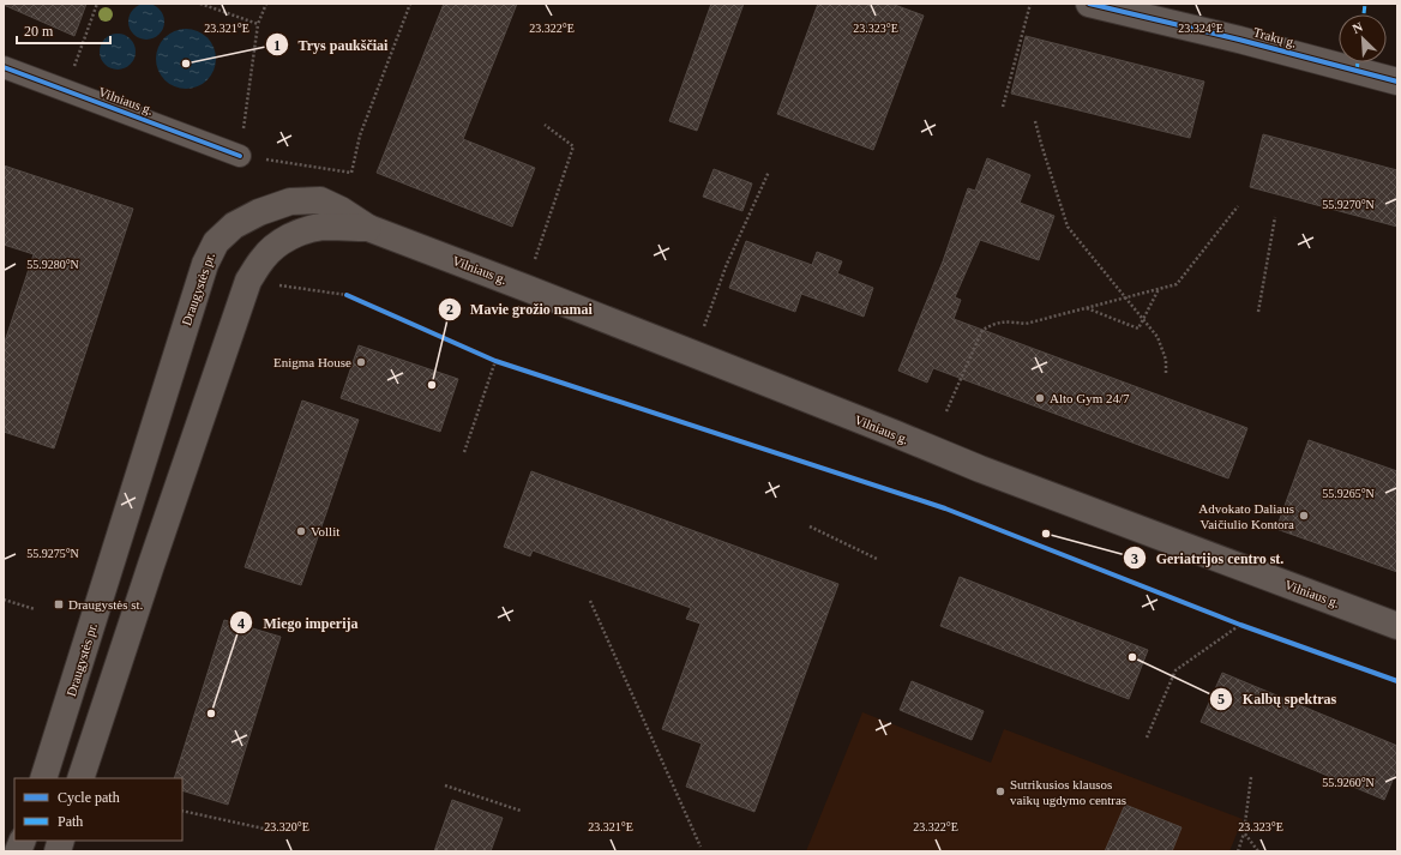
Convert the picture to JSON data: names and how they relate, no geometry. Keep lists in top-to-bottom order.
{
  "streets": {
    "main road": ["Trakų g.", "Vilniaus g.", "Draugystės pr."]
  },
  "crossings": [
    ["Vilniaus g.", "Draugystės pr."]
  ],
  "places": {
    "other": [
      "Trys paukščiai",
      "Enigma House",
      "Mavie grožio namai",
      "Alto Gym 24/7",
      "Advokato Daliaus Vaičiulio Kontora",
      "Vollit",
      "Geriatrijos centro st.",
      "Kalbų spektras",
      "Miego imperija",
      "Sutrikusios klausos vaikų ugdymo centras"
    ],
    "transit": ["Draugystės st."]
  },
  "legend": ["Cycle path", "Path"],
  "scale_bar": "20 m",
  "north": "top left",
  "coordinates": [
    "23.321°E",
    "23.322°E",
    "23.323°E",
    "23.324°E",
    "55.9270°N",
    "55.9280°N",
    "55.9265°N",
    "55.9275°N",
    "55.9260°N",
    "23.320°E"
  ]
}
